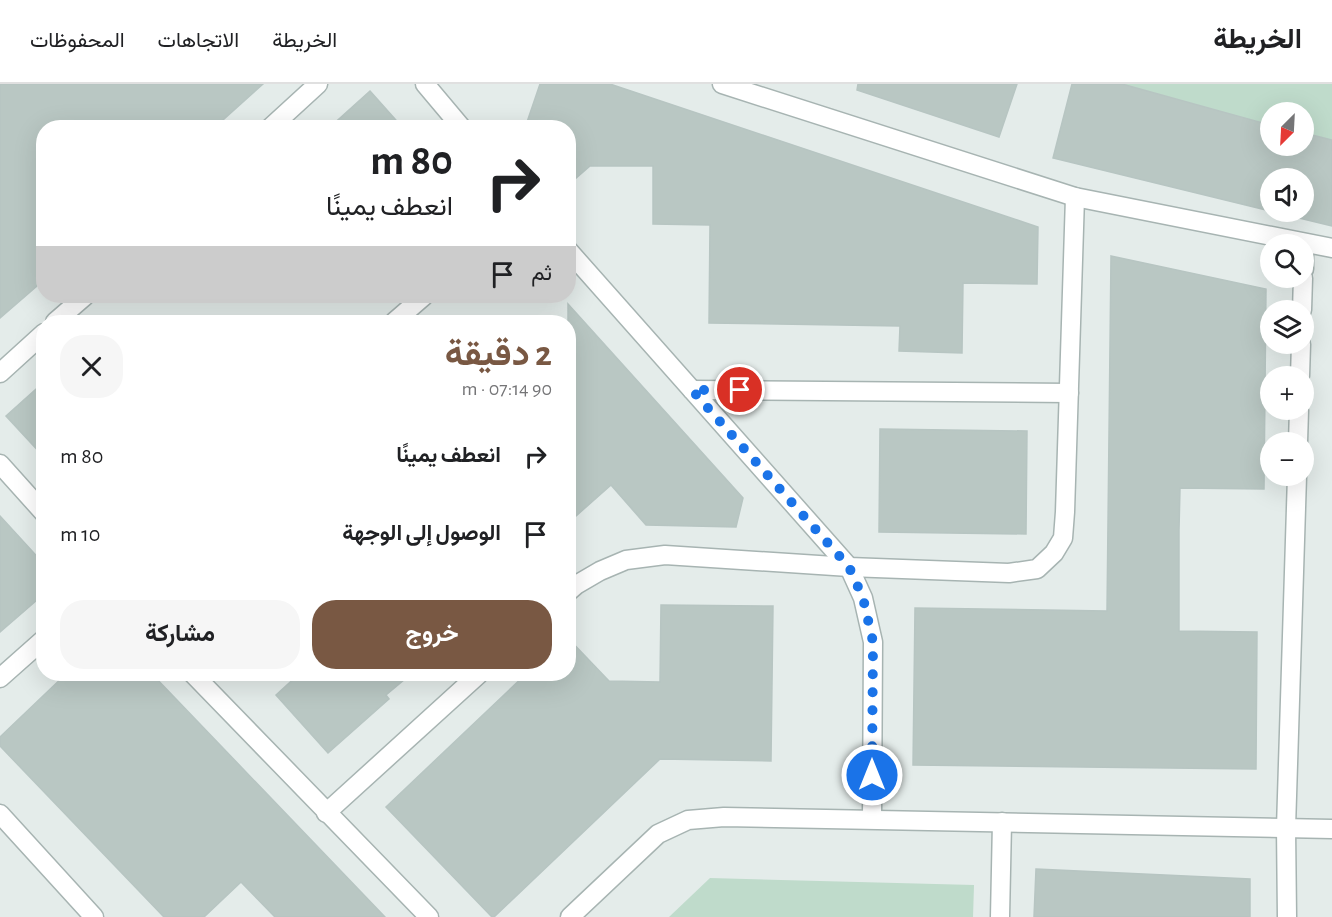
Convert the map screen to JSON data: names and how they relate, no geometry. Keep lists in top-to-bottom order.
{
  "north": "bottom left",
  "page": {
    "header": "الخريطة",
    "nav": ["الخريطة", "الاتجاهات", "المحفوظات"],
    "map_buttons": ["+", "−"],
    "turn": ["80 m", "انعطف يمينًا"],
    "then": "ثم",
    "heading": ["2 دقيقة", "90 m · 07:14"],
    "list": [
      {
        "name": "انعطف يمينًا",
        "value": "80 m"
      },
      {
        "name": "الوصول إلى الوجهة",
        "value": "10 m"
      }
    ],
    "buttons": ["خروج", "مشاركة"]
  }
}
